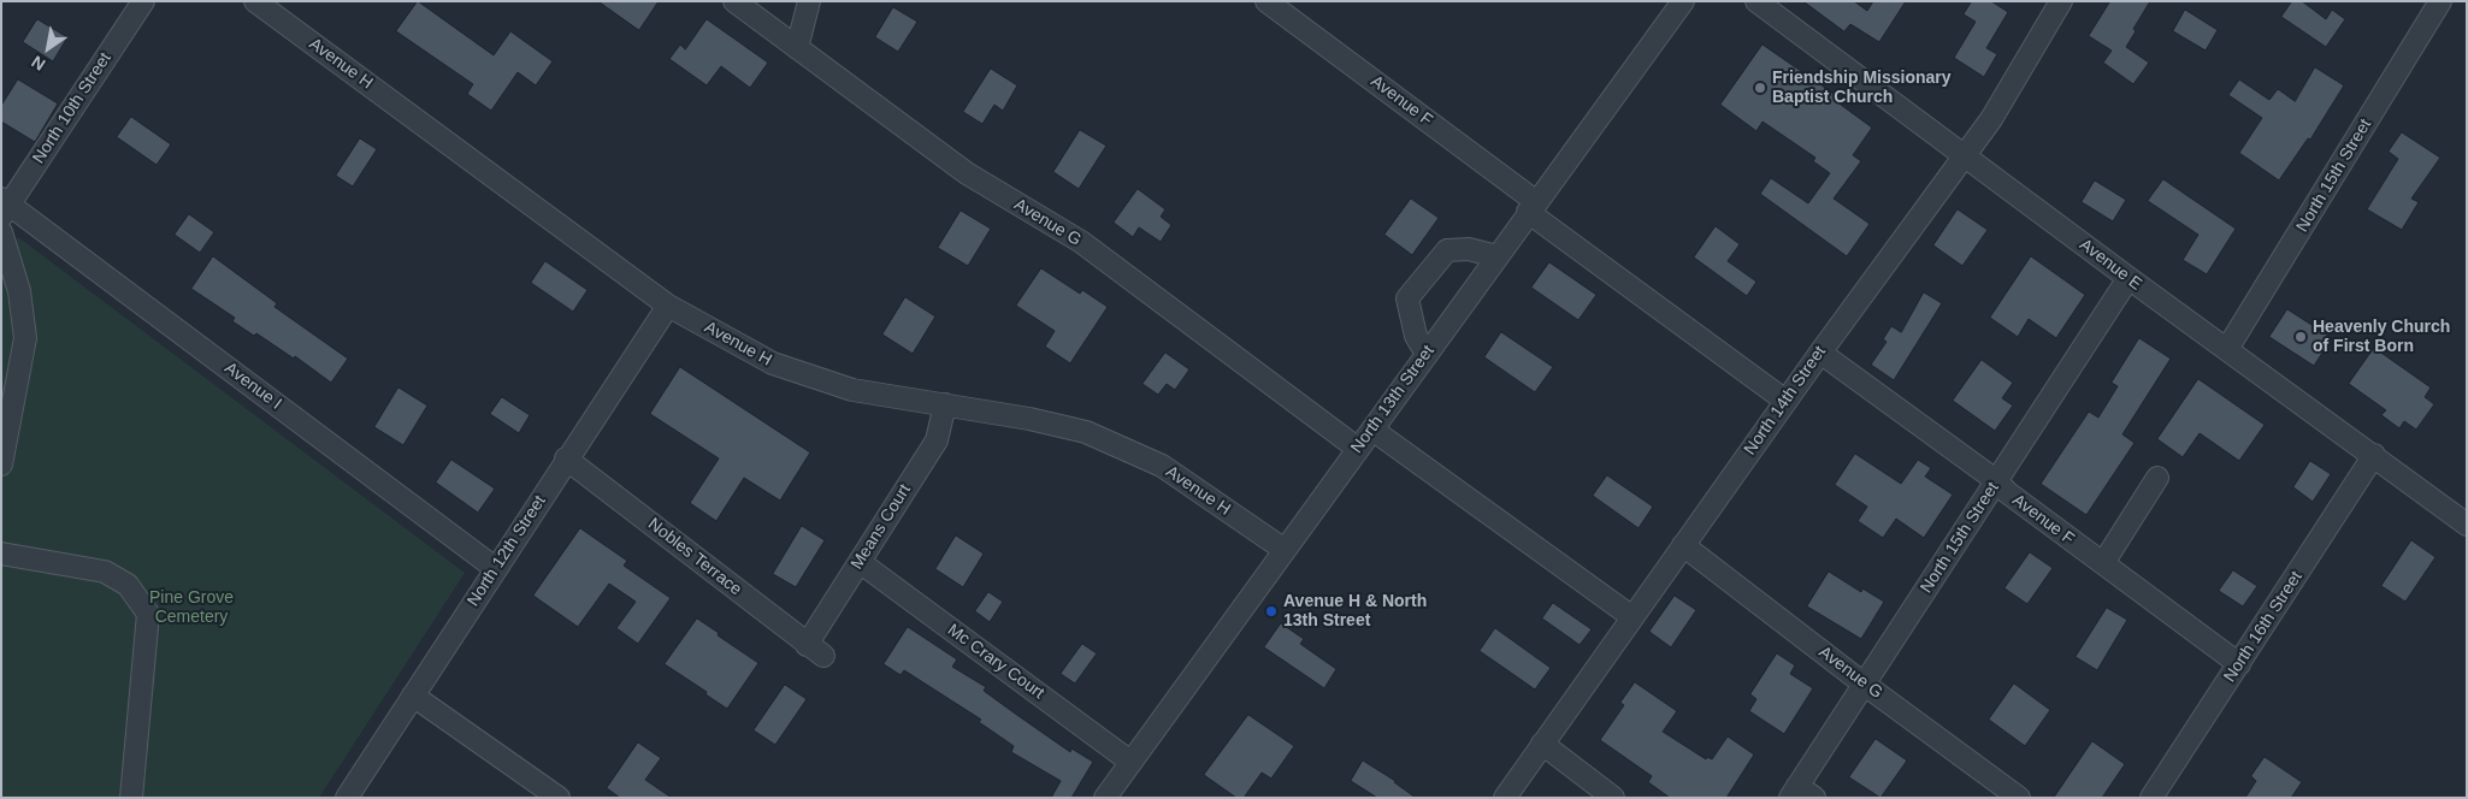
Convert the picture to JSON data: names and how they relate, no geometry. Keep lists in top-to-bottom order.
{
  "streets": {
    "street": [
      "Avenue H",
      "Avenue F",
      "North 10th Street",
      "North 15th Street",
      "Avenue G",
      "Avenue E",
      "Avenue I",
      "North 13th Street",
      "North 14th Street",
      "Means Court",
      "North 12th Street",
      "Nobles Terrace",
      "North 16th Street",
      "Mc Crary Court"
    ]
  },
  "crossings": [
    ["Avenue H", "North 13th Street"],
    ["Avenue H", "Means Court"],
    ["Avenue H", "North 12th Street"],
    ["Avenue F", "North 15th Street"],
    ["Avenue F", "North 13th Street"],
    ["Avenue F", "North 14th Street"],
    ["Avenue F", "North 16th Street"],
    ["North 10th Street", "Avenue I"],
    ["North 15th Street", "Avenue G"],
    ["North 15th Street", "Avenue E"],
    ["Avenue G", "North 13th Street"],
    ["Avenue G", "North 14th Street"],
    ["Avenue E", "North 14th Street"],
    ["Avenue E", "North 16th Street"],
    ["Avenue I", "North 12th Street"],
    ["North 13th Street", "Mc Crary Court"],
    ["Means Court", "Nobles Terrace"],
    ["Means Court", "Mc Crary Court"],
    ["North 12th Street", "Nobles Terrace"]
  ],
  "parks": ["Pine Grove Cemetery"],
  "places": ["Friendship Missionary Baptist Church", "Heavenly Church of First Born", "Avenue H & North 13th Street"],
  "north": "bottom left"
}
